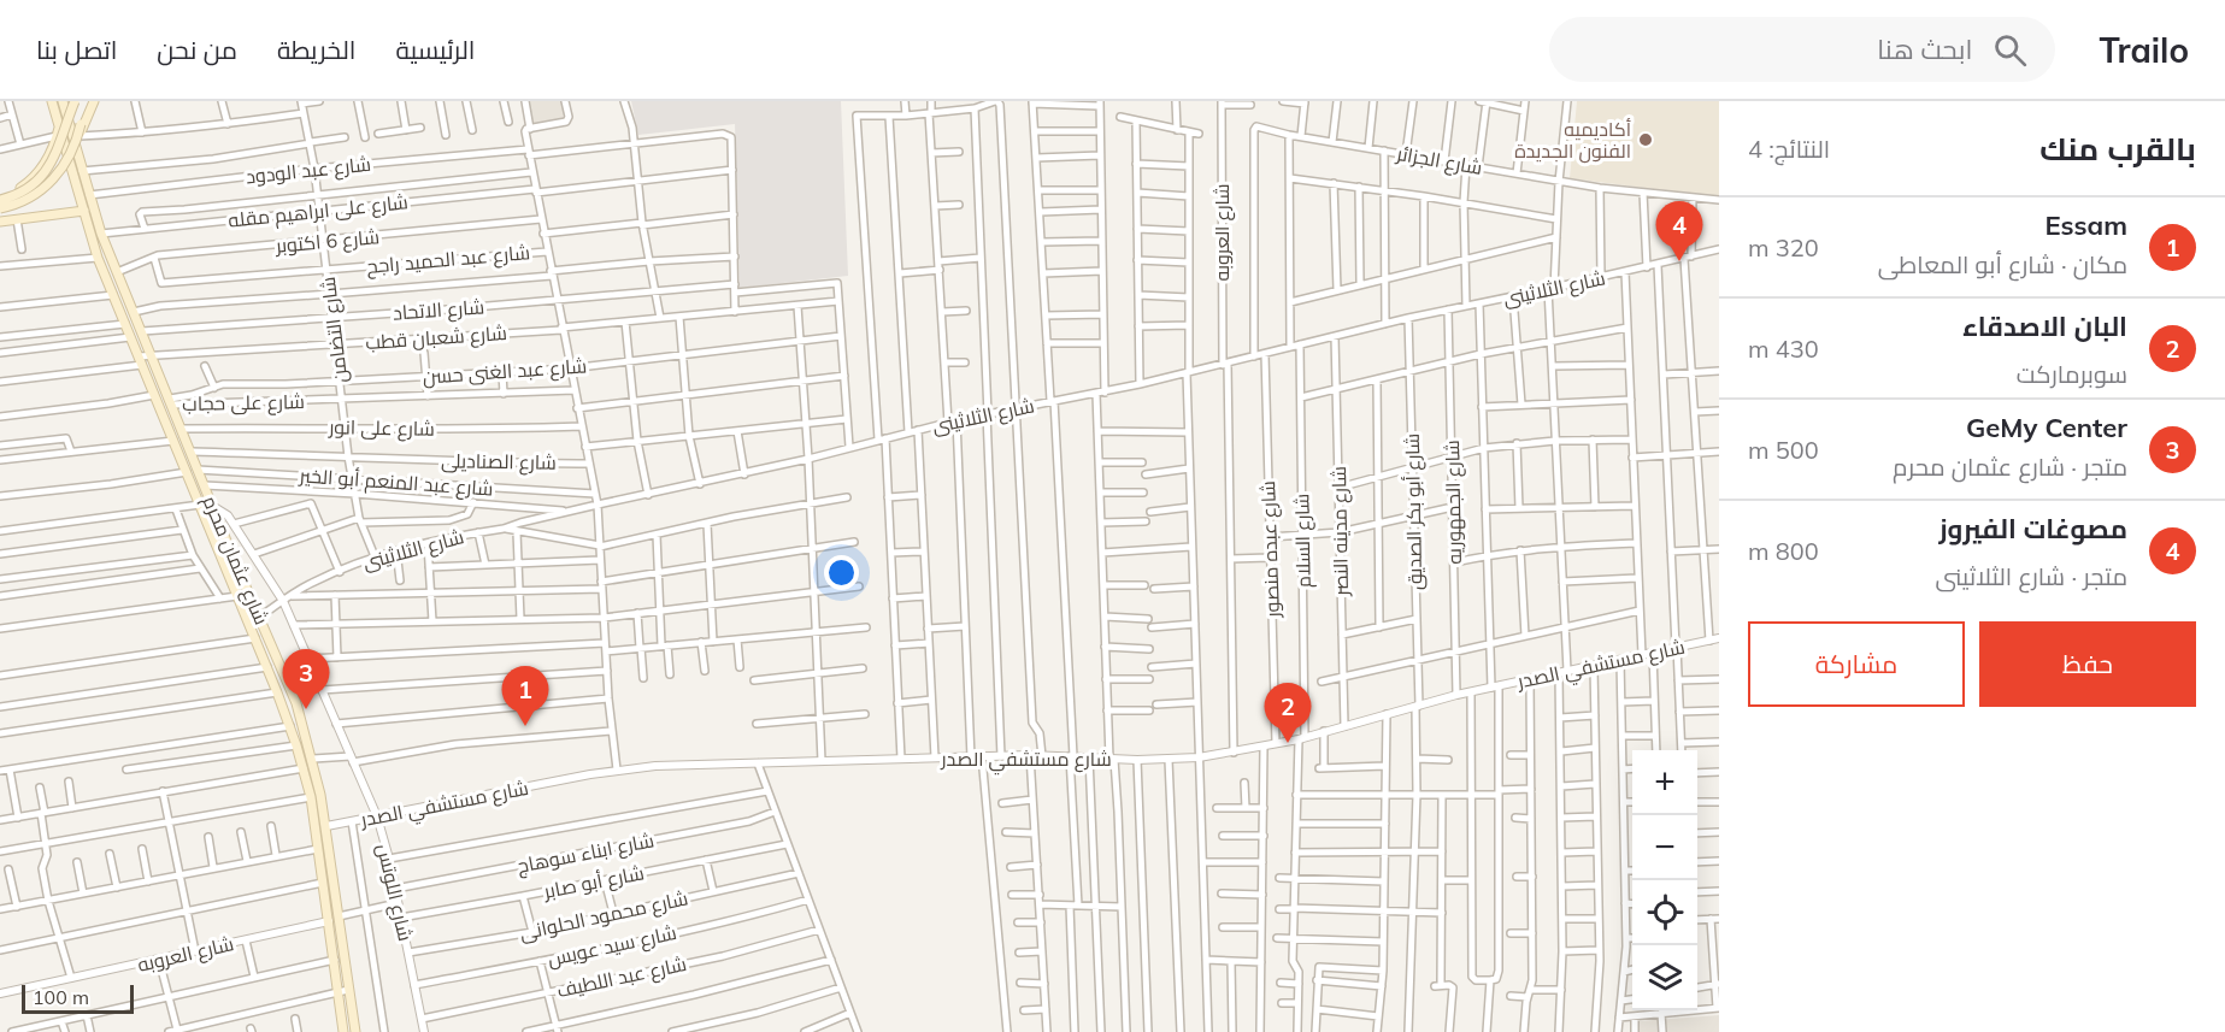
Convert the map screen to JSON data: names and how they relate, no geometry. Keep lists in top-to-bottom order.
{
  "streets": {
    "main road": ["شارع عثمان محرم"],
    "street": [
      "شارع الجزائر",
      "شارع عبد الودود",
      "شارع على ابراهيم مقله",
      "شارع العروبه",
      "شارع 6 اكتوبر",
      "شارع عبد الحميد راجح",
      "شارع الثلاثينى",
      "شارع الاتحاد",
      "شارع التضامن",
      "شارع شعبان قطب",
      "شارع عبد الغنى حسن",
      "شارع على حجاب",
      "شارع على انور",
      "شارع الصناديلى",
      "شارع عبد المنعم أبو الخير",
      "شارع الجمهوريه",
      "شارع أبو بكر الصديق",
      "شارع مدينه النصر",
      "شارع السلام",
      "شارع عبده منصور",
      "شارع مستشفي الصدر",
      "شارع ابناء سوهاج",
      "شارع أبو صابر",
      "شارع اللوتس",
      "شارع محمود الحلوانى",
      "شارع سيد عويس",
      "شارع عبد اللطيف"
    ]
  },
  "crossings": [
    ["شارع الجزائر", "شارع الثلاثينى"],
    ["شارع عبد الودود", "شارع على ابراهيم مقله"],
    ["شارع عبد الودود", "شارع التضامن"],
    ["شارع عبد الودود", "شارع عثمان محرم"],
    ["شارع على ابراهيم مقله", "شارع التضامن"],
    ["شارع على ابراهيم مقله", "شارع عثمان محرم"],
    ["شارع العروبه", "شارع الثلاثينى"],
    ["شارع العروبه", "شارع عثمان محرم"],
    ["شارع العروبه", "شارع مستشفي الصدر"],
    ["شارع 6 اكتوبر", "شارع عبد الحميد راجح"],
    ["شارع 6 اكتوبر", "شارع التضامن"],
    ["شارع 6 اكتوبر", "شارع عثمان محرم"],
    ["شارع عبد الحميد راجح", "شارع التضامن"],
    ["شارع الثلاثينى", "شارع التضامن"],
    ["شارع الثلاثينى", "شارع الجمهوريه"],
    ["شارع الثلاثينى", "شارع أبو بكر الصديق"],
    ["شارع الثلاثينى", "شارع مدينه النصر"],
    ["شارع الثلاثينى", "شارع السلام"],
    ["شارع الثلاثينى", "شارع عبده منصور"],
    ["شارع الثلاثينى", "شارع عثمان محرم"],
    ["شارع الثلاثينى", "شارع اللوتس"],
    ["شارع الاتحاد", "شارع التضامن"],
    ["شارع الاتحاد", "شارع شعبان قطب"],
    ["شارع الاتحاد", "شارع عثمان محرم"],
    ["شارع التضامن", "شارع شعبان قطب"],
    ["شارع التضامن", "شارع عبد الغنى حسن"],
    ["شارع التضامن", "شارع على حجاب"],
    ["شارع التضامن", "شارع على انور"],
    ["شارع التضامن", "شارع الصناديلى"],
    ["شارع التضامن", "شارع عبد المنعم أبو الخير"],
    ["شارع شعبان قطب", "شارع عثمان محرم"],
    ["شارع عبد الغنى حسن", "شارع على حجاب"],
    ["شارع عبد الغنى حسن", "شارع عثمان محرم"],
    ["شارع على حجاب", "شارع عثمان محرم"],
    ["شارع على انور", "شارع عثمان محرم"],
    ["شارع الصناديلى", "شارع عثمان محرم"],
    ["شارع عبد المنعم أبو الخير", "شارع عثمان محرم"],
    ["شارع الجمهوريه", "شارع مستشفي الصدر"],
    ["شارع أبو بكر الصديق", "شارع مستشفي الصدر"],
    ["شارع مدينه النصر", "شارع مستشفي الصدر"],
    ["شارع السلام", "شارع مستشفي الصدر"],
    ["شارع عبده منصور", "شارع مستشفي الصدر"],
    ["شارع عثمان محرم", "شارع مستشفي الصدر"],
    ["شارع عثمان محرم", "شارع اللوتس"],
    ["شارع مستشفي الصدر", "شارع اللوتس"],
    ["شارع ابناء سوهاج", "شارع اللوتس"],
    ["شارع أبو صابر", "شارع اللوتس"],
    ["شارع اللوتس", "شارع محمود الحلوانى"],
    ["شارع اللوتس", "شارع سيد عويس"],
    ["شارع اللوتس", "شارع عبد اللطيف"]
  ],
  "places": ["أكاديميه الفنون الجديدة"],
  "scale_bar": "100 m",
  "page": {
    "header": "Trailo",
    "search": "ابحث هنا",
    "nav": [
      "الرئيسية",
      "الخريطة",
      "من نحن",
      "اتصل بنا"
    ],
    "heading": ["بالقرب منك", "النتائج: 4"],
    "list": [
      {
        "mark": "1",
        "name": "Essam",
        "note": "مكان · شارع أبو المعاطى",
        "value": "320 m"
      },
      {
        "mark": "2",
        "name": "البان الاصدقاء",
        "note": "سوبرماركت",
        "value": "430 m"
      },
      {
        "mark": "3",
        "name": "GeMy Center",
        "note": "متجر · شارع عثمان محرم",
        "value": "500 m"
      },
      {
        "mark": "4",
        "name": "مصوغات الفيروز",
        "note": "متجر · شارع الثلاثينى",
        "value": "800 m"
      }
    ],
    "pins": [
      "4",
      "3",
      "1",
      "2"
    ],
    "buttons": ["حفظ", "مشاركة"],
    "map_buttons": ["+", "−"],
    "scale": "100 m"
  }
}
